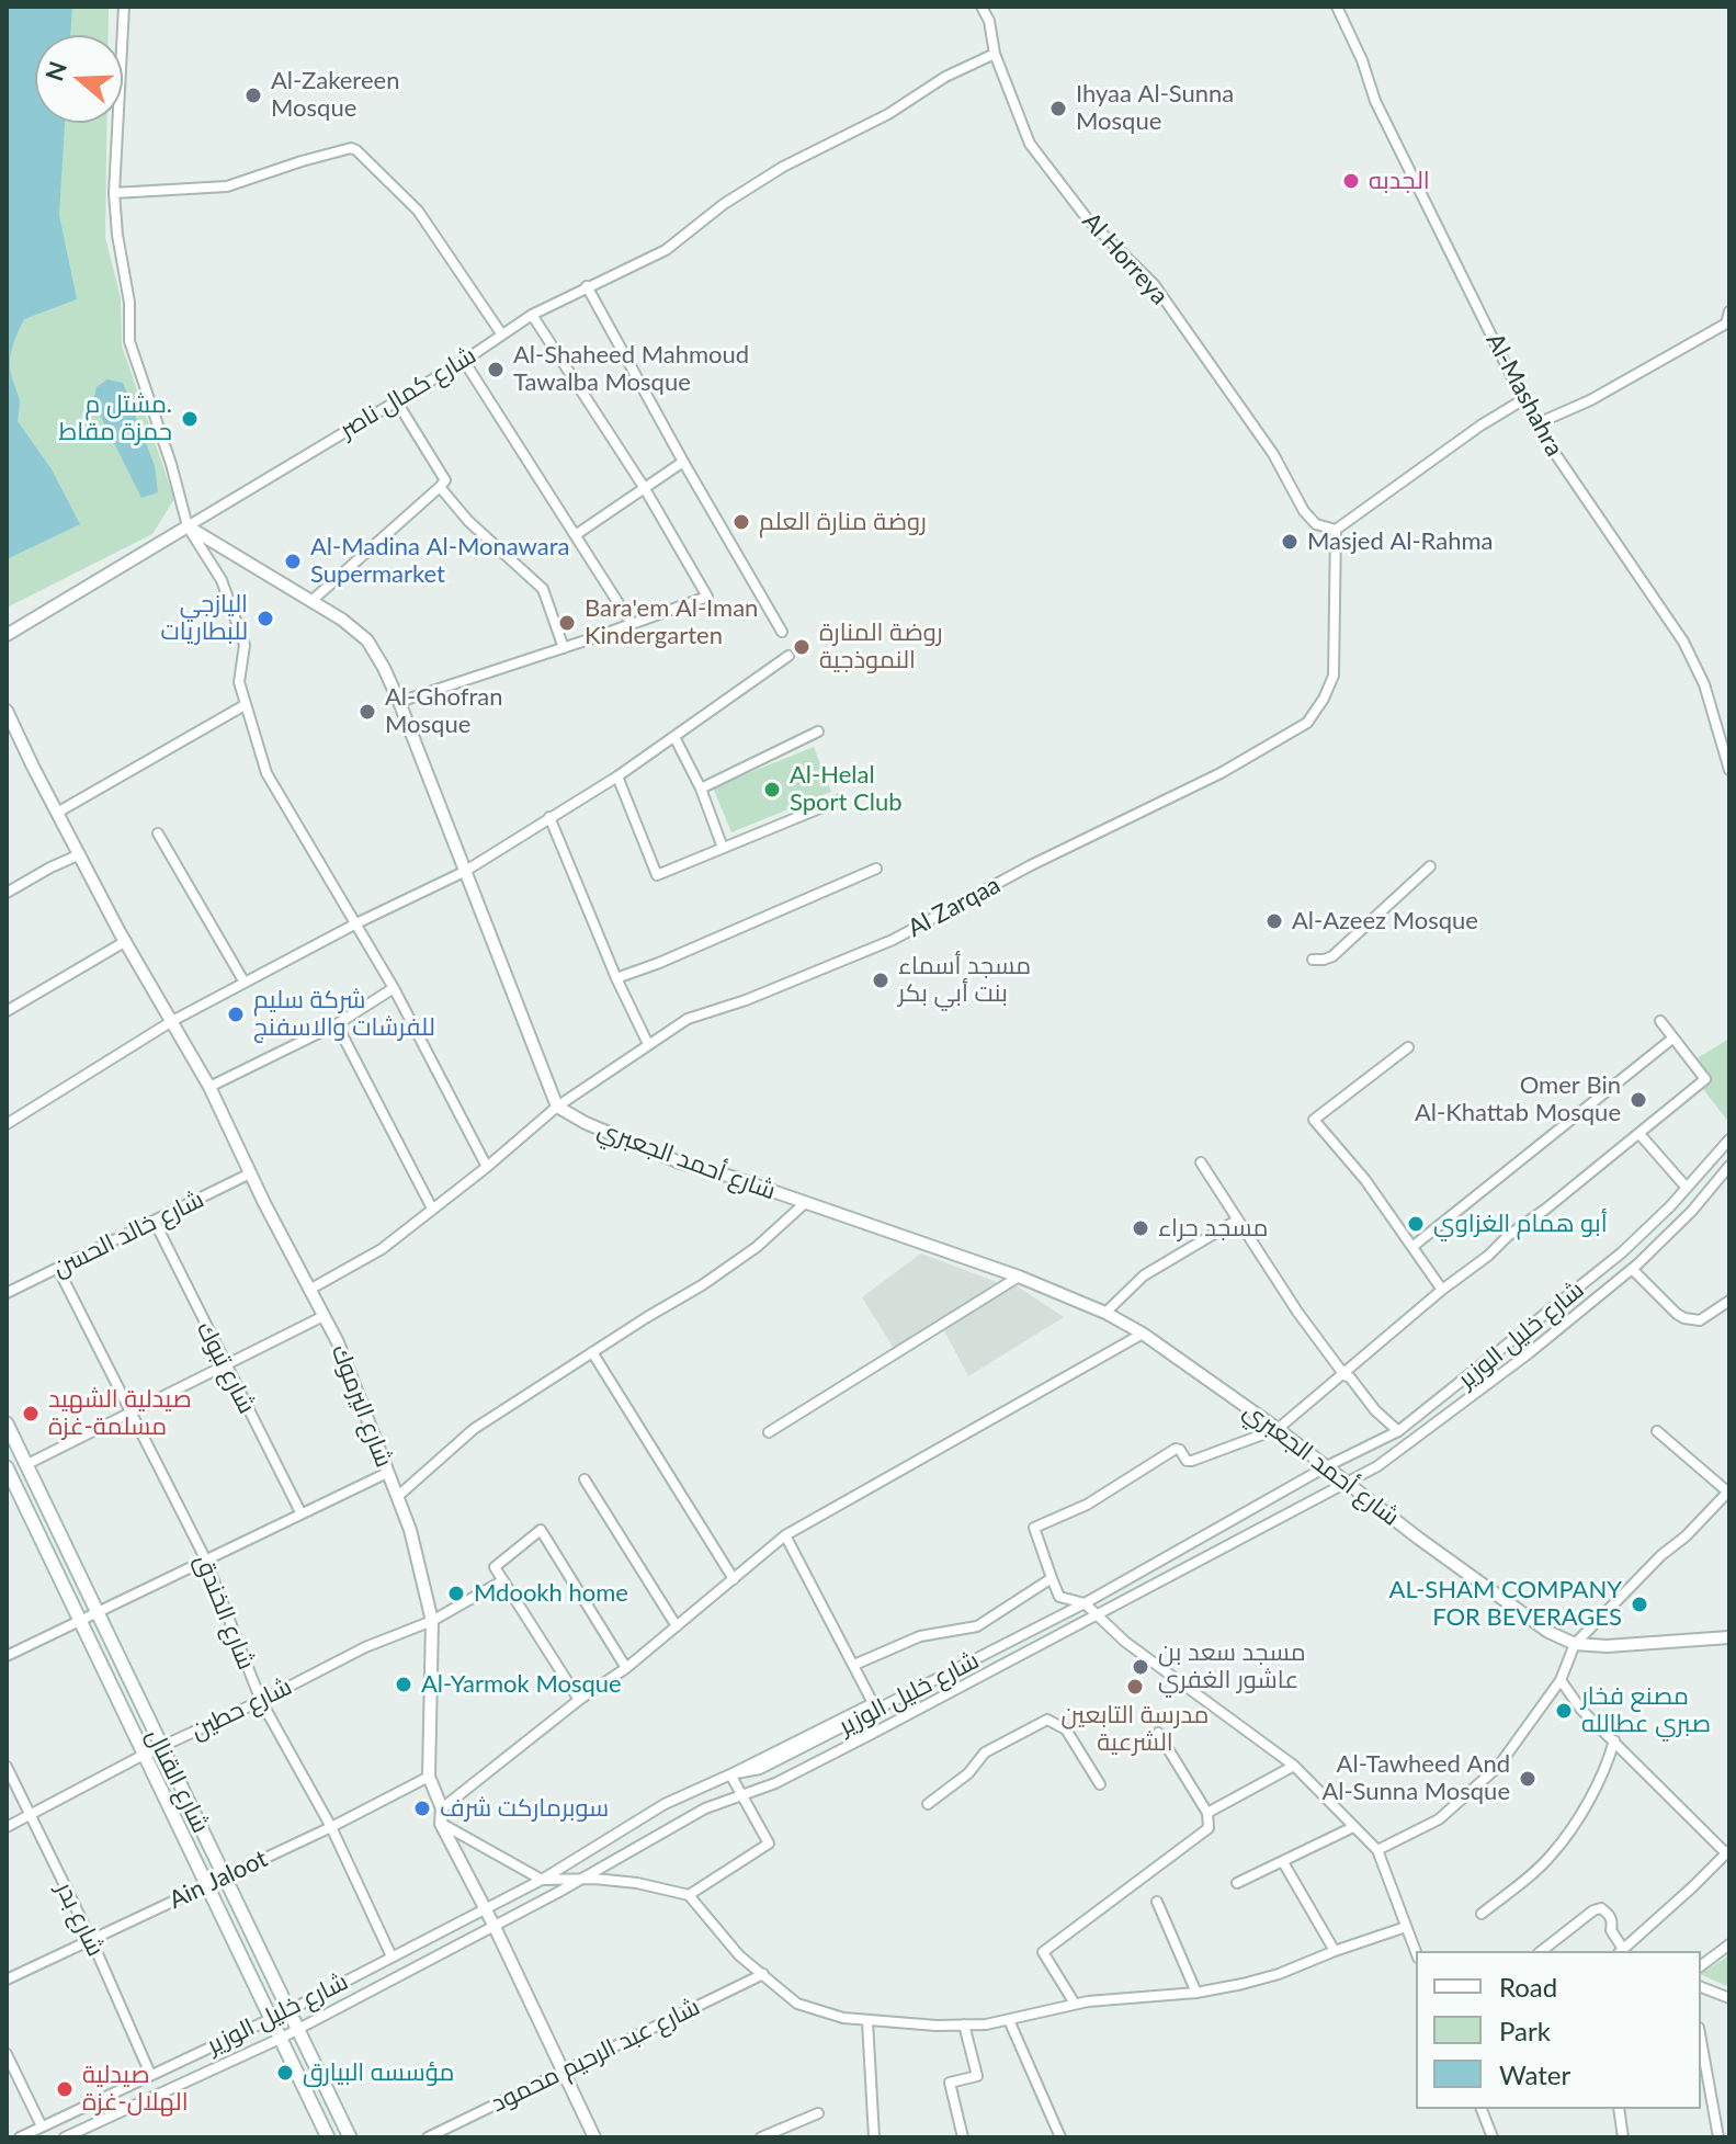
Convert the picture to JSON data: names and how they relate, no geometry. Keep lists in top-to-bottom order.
{
  "streets": {
    "main road": ["شارع القنال"],
    "street": [
      "Al Horreya",
      "شارع كمال ناصر",
      "Al-Mashahra",
      "Al Zarqaa",
      "شارع أحمد الجعبري",
      "شارع خالد الحسن",
      "شارع خليل الوزير",
      "شارع تبوك",
      "شارع اليرموك",
      "شارع الخندق",
      "شارع حطين",
      "Ain Jaloot",
      "شارع بدر",
      "شارع عبد الرحيم محمود"
    ]
  },
  "crossings": [
    ["Al Horreya", "شارع كمال ناصر"],
    ["Al Horreya", "Al Zarqaa"],
    ["Al Zarqaa", "شارع أحمد الجعبري"],
    ["Al Zarqaa", "شارع اليرموك"],
    ["شارع أحمد الجعبري", "شارع خليل الوزير"],
    ["شارع خالد الحسن", "شارع تبوك"],
    ["شارع خالد الحسن", "شارع اليرموك"],
    ["شارع خالد الحسن", "شارع الخندق"],
    ["شارع خليل الوزير", "شارع الخندق"],
    ["شارع خليل الوزير", "شارع القنال"],
    ["شارع خليل الوزير", "شارع بدر"],
    ["شارع اليرموك", "شارع حطين"],
    ["شارع اليرموك", "Ain Jaloot"],
    ["شارع الخندق", "شارع حطين"],
    ["شارع الخندق", "Ain Jaloot"],
    ["شارع حطين", "شارع القنال"],
    ["شارع حطين", "شارع بدر"],
    ["شارع القنال", "Ain Jaloot"],
    ["Ain Jaloot", "شارع بدر"]
  ],
  "places": [
    "Al-Zakereen Mosque",
    "Ihyaa Al-Sunna Mosque",
    "الجدبه",
    "Al-Shaheed Mahmoud Tawalba Mosque",
    "مشتل م. حمزة مقاط",
    "روضة منارة العلم",
    "Masjed Al-Rahma",
    "Al-Madina Al-Monawara Supermarket",
    "اليازجي للبطاريات",
    "Bara'em Al-Iman Kindergarten",
    "روضة المنارة النموذجية",
    "Al-Ghofran Mosque",
    "Al-Helal Sport Club",
    "Al-Azeez Mosque",
    "مسجد أسماء بنت أبي بكر",
    "شركة سليم للفرشات والاسفنج",
    "Omer Bin Al-Khattab Mosque",
    "أبو همام الغزاوي",
    "مسجد حراء",
    "صيدلية الشهيد مسلمة-غزة",
    "Mdookh home",
    "AL-SHAM COMPANY FOR BEVERAGES",
    "مسجد سعد بن عاشور الغفري",
    "Al-Yarmok Mosque",
    "مدرسة التابعين الشرعية",
    "مصنع فخار صبري عطالله",
    "Al-Tawheed And Al-Sunna Mosque",
    "سوبرماركت شرف",
    "مؤسسه البيارق",
    "صيدلية الهلال-غزة"
  ],
  "legend": ["Road", "Park", "Water"],
  "north": "left"
}
